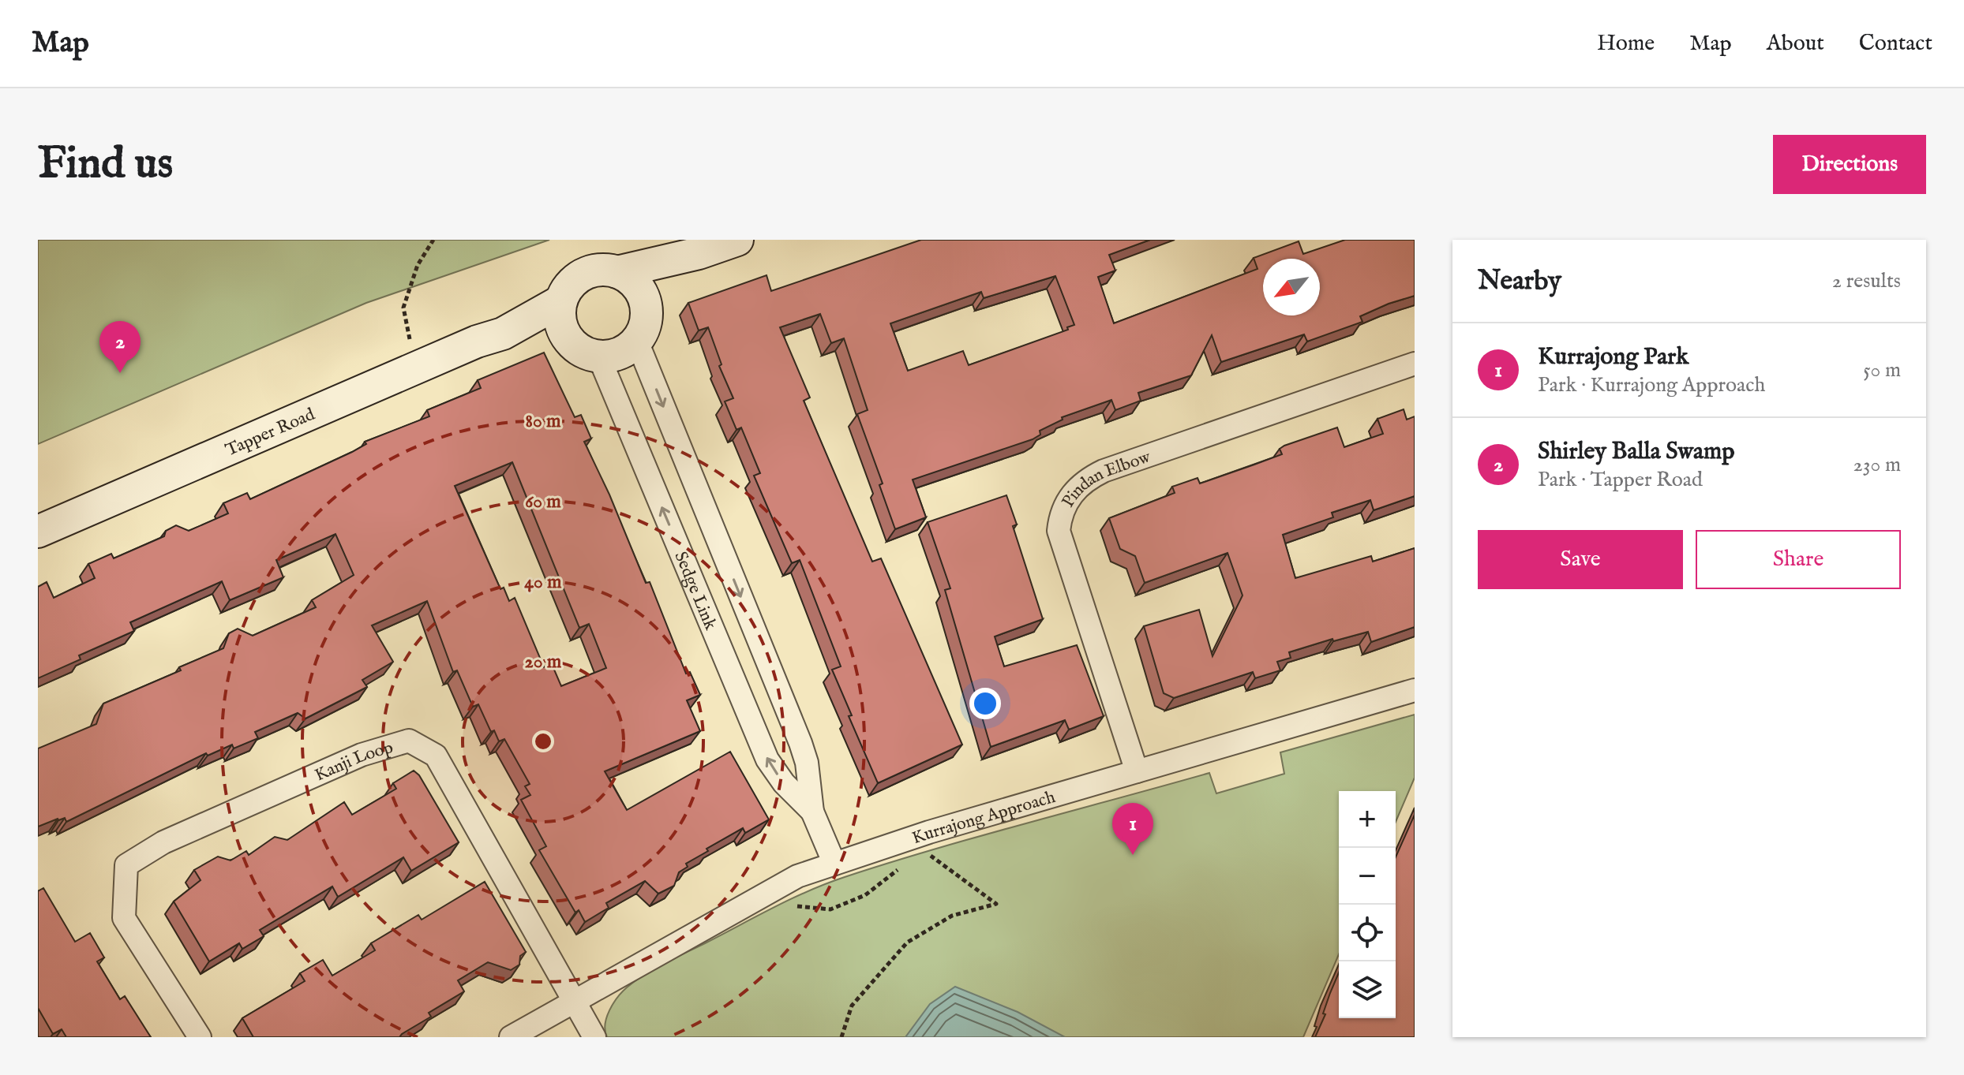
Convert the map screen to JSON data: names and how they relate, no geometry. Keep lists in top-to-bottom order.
{
  "streets": {
    "street": [
      "Tapper Road",
      "Pindan Elbow",
      "Sedge Link",
      "Kanji Loop",
      "Kurrajong Approach"
    ]
  },
  "crossings": [
    ["Tapper Road", "Sedge Link"],
    ["Pindan Elbow", "Kurrajong Approach"],
    ["Sedge Link", "Kurrajong Approach"],
    ["Kanji Loop", "Kurrajong Approach"]
  ],
  "north": "bottom left",
  "page": {
    "header": "Map",
    "nav": [
      "Home",
      "Map",
      "About",
      "Contact"
    ],
    "buttons": [
      "Directions",
      ["Save", "Share"]
    ],
    "title": "Find us",
    "heading": ["Nearby", "2 results"],
    "pins": ["2", "1"],
    "list": [
      {
        "mark": "1",
        "name": "Kurrajong Park",
        "note": "Park · Kurrajong Approach",
        "value": "50 m"
      },
      {
        "mark": "2",
        "name": "Shirley Balla Swamp",
        "note": "Park · Tapper Road",
        "value": "230 m"
      }
    ],
    "map_buttons": ["+", "−"]
  },
  "rings": [
    "80 m",
    "60 m",
    "40 m",
    "20 m"
  ]
}
